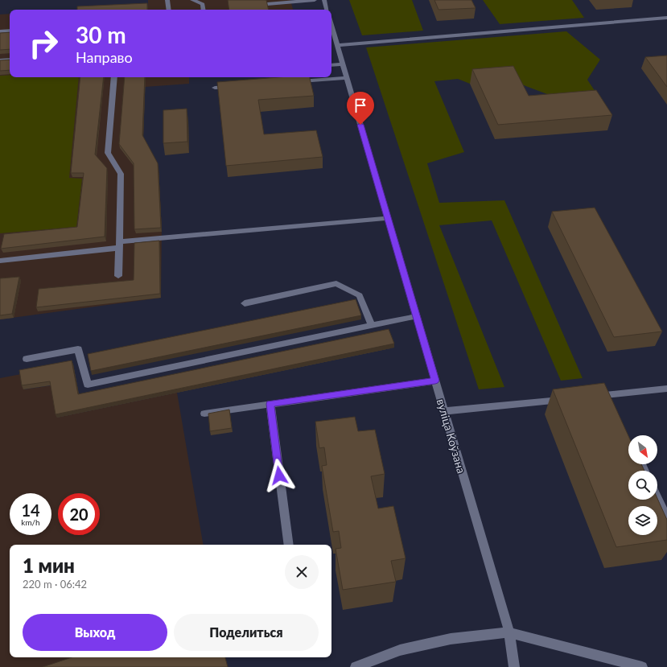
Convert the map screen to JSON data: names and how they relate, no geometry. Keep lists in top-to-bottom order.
{
  "streets": {
    "street": ["вуліца Коўзана"]
  },
  "north": "bottom right",
  "page": {
    "turn": ["30 m", "Направо"],
    "speed": "14 km/h",
    "limit": "20",
    "heading": ["1 мин", "220 m · 06:42"],
    "buttons": ["Выход", "Поделиться"]
  }
}
